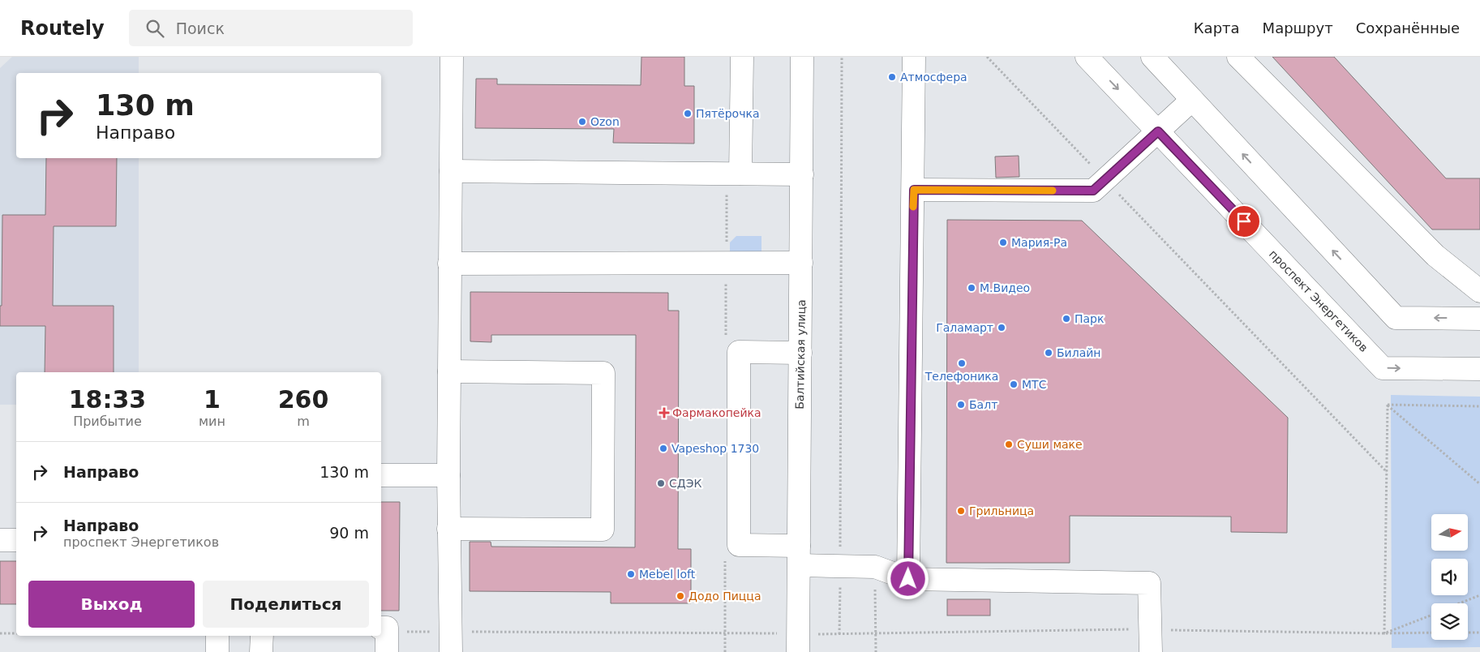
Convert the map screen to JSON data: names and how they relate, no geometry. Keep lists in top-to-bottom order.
{
  "streets": {
    "street": ["проспект Энергетиков", "Балтийская улица"]
  },
  "places": {
    "other": [
      "Атмосфера",
      "Пятёрочка",
      "Ozon",
      "Мария-Ра",
      "М.Видео",
      "Парк",
      "Галамарт",
      "Билайн",
      "Телефоника",
      "МТС",
      "Балт",
      "Суши маке",
      "Vapeshop 1730",
      "СДЭК",
      "Грильница",
      "Mebel loft",
      "Додо Пицца"
    ],
    "health": ["Фармакопейка"]
  },
  "north": "right",
  "page": {
    "header": "Routely",
    "search": "Поиск",
    "nav": ["Карта", "Маршрут", "Сохранённые"],
    "turn": ["130 m", "Направо"],
    "eta": [
      "18:33",
      "Прибытие",
      "1",
      "мин",
      "260",
      "m"
    ],
    "list": [
      {
        "name": "Направо",
        "value": "130 m"
      },
      {
        "name": "Направо",
        "note": "проспект Энергетиков",
        "value": "90 m"
      }
    ],
    "buttons": ["Выход", "Поделиться"]
  }
}
